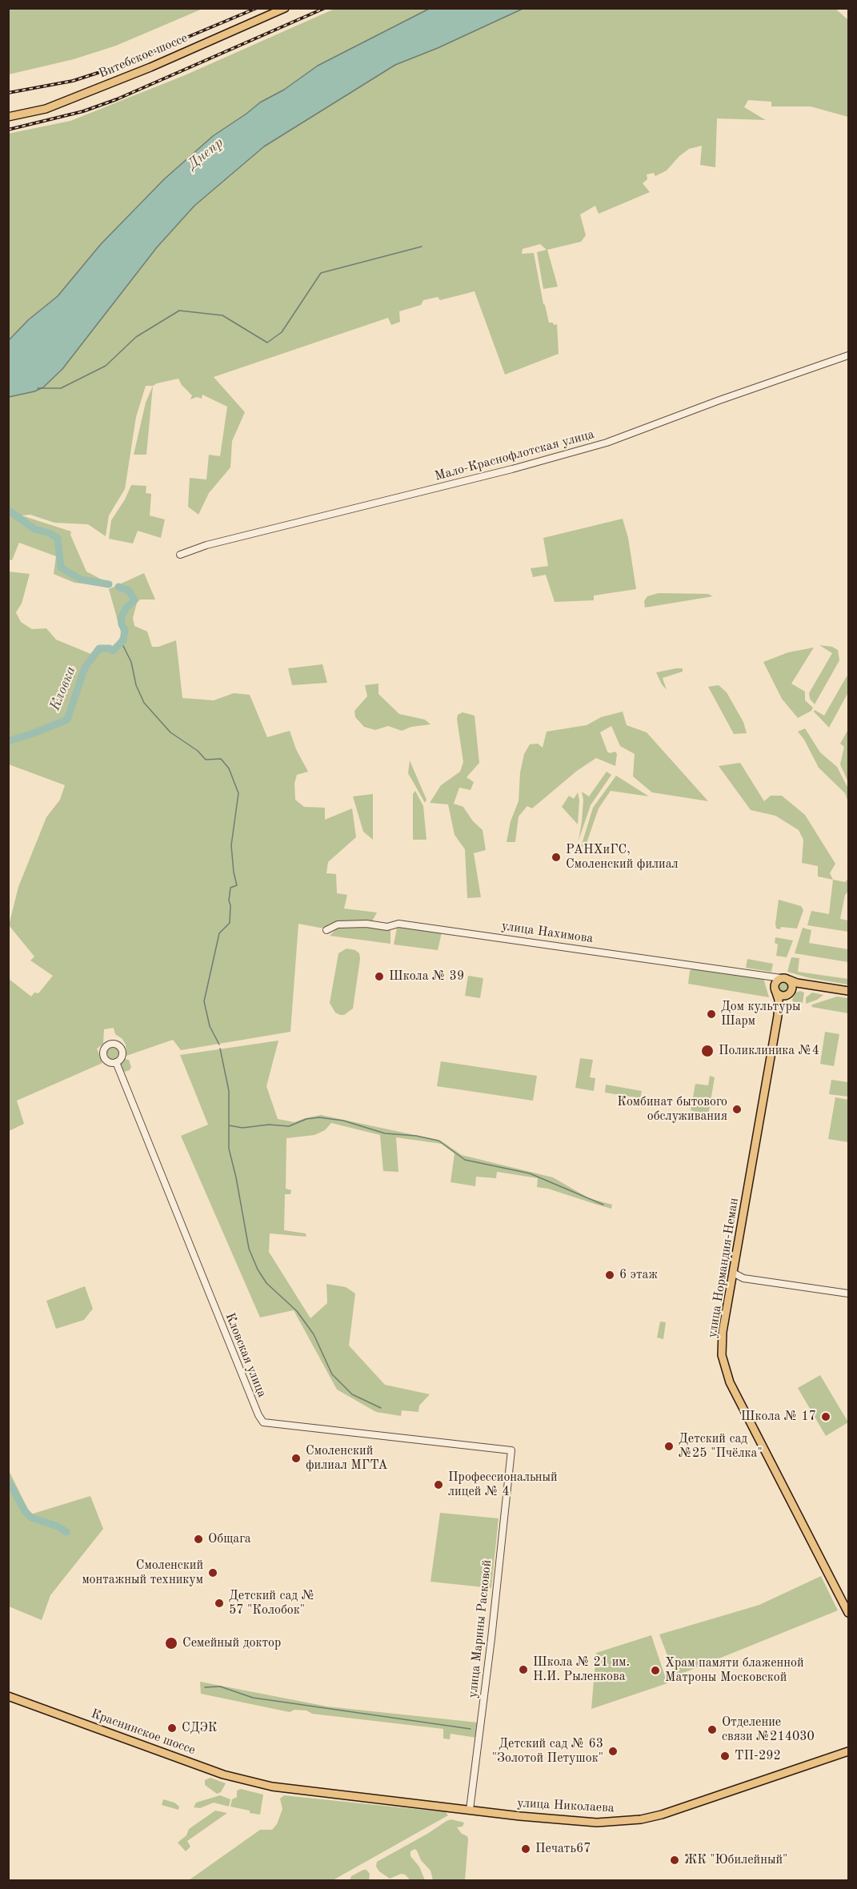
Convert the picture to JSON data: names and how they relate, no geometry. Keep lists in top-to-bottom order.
{
  "streets": {
    "main road": [
      "Витебское шоссе",
      "улица Нормандия-Неман",
      "Краснинское шоссе",
      "улица Николаева"
    ],
    "street": [
      "Мало-Краснофлотская улица",
      "улица Нахимова",
      "Кловская улица",
      "улица Марины Расковой"
    ]
  },
  "crossings": [
    ["Кловская улица", "улица Марины Расковой"],
    ["улица Марины Расковой", "улица Николаева"],
    ["Краснинское шоссе", "улица Николаева"]
  ],
  "water": ["Днепр", "Кловка"],
  "places": [
    "РАНХиГС, Смоленский филиал",
    "Школа № 39",
    "Дом культуры Шарм",
    "Поликлиника №4",
    "Комбинат бытового обслуживания",
    "6 этаж",
    "Школа № 17",
    "Детский сад №25 \"Пчёлка\"",
    "Смоленский филиал МГТА",
    "Профессиональный лицей № 4",
    "Общага",
    "Смоленский монтажный техникум",
    "Детский сад № 57 \"Колобок\"",
    "Семейный доктор",
    "Школа № 21 им. Н.И. Рыленкова",
    "Храм памяти блаженной Матроны Московской",
    "СДЭК",
    "Отделение связи №214030",
    "Детский сад № 63 \"Золотой Петушок\"",
    "ТП-292",
    "Печать67",
    "ЖК \"Юбилейный\""
  ]
}
